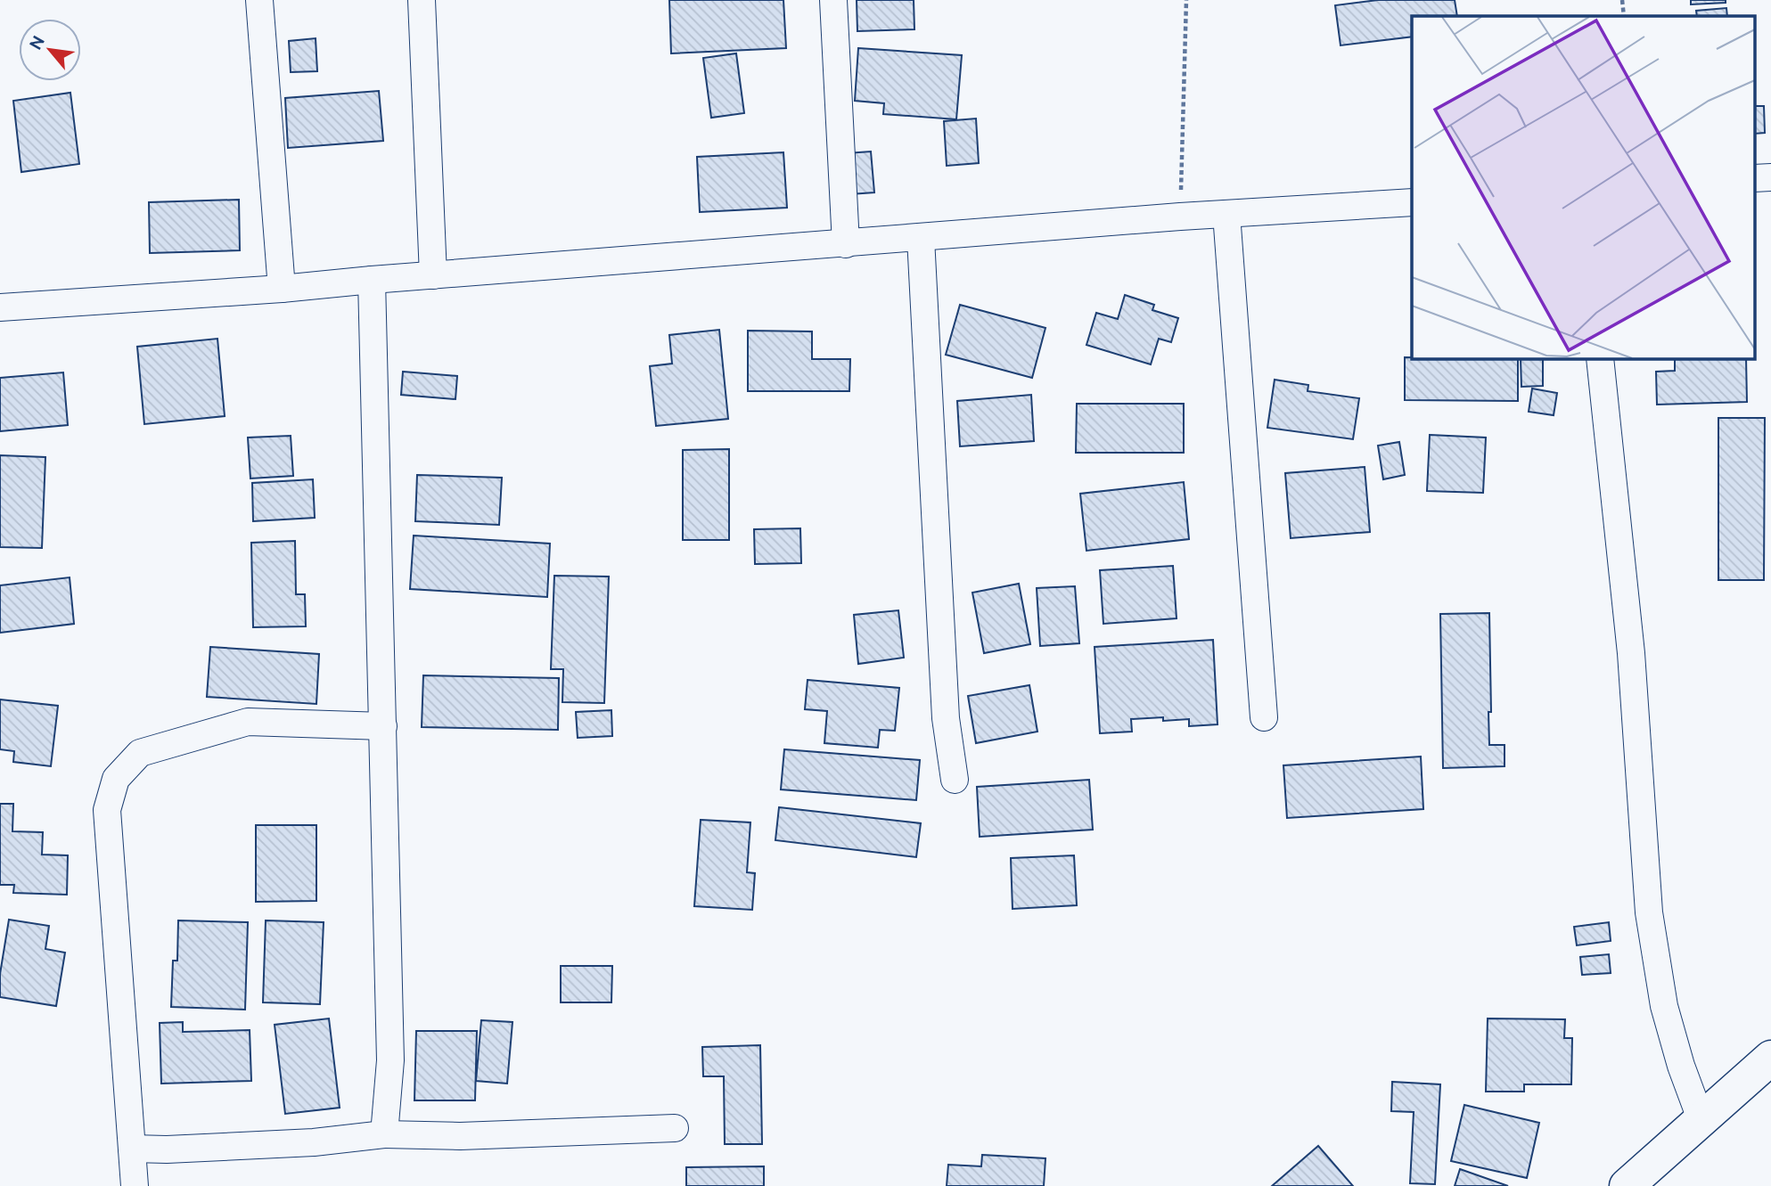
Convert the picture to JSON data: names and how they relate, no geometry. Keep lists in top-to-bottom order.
{
  "north": "top left"
}
